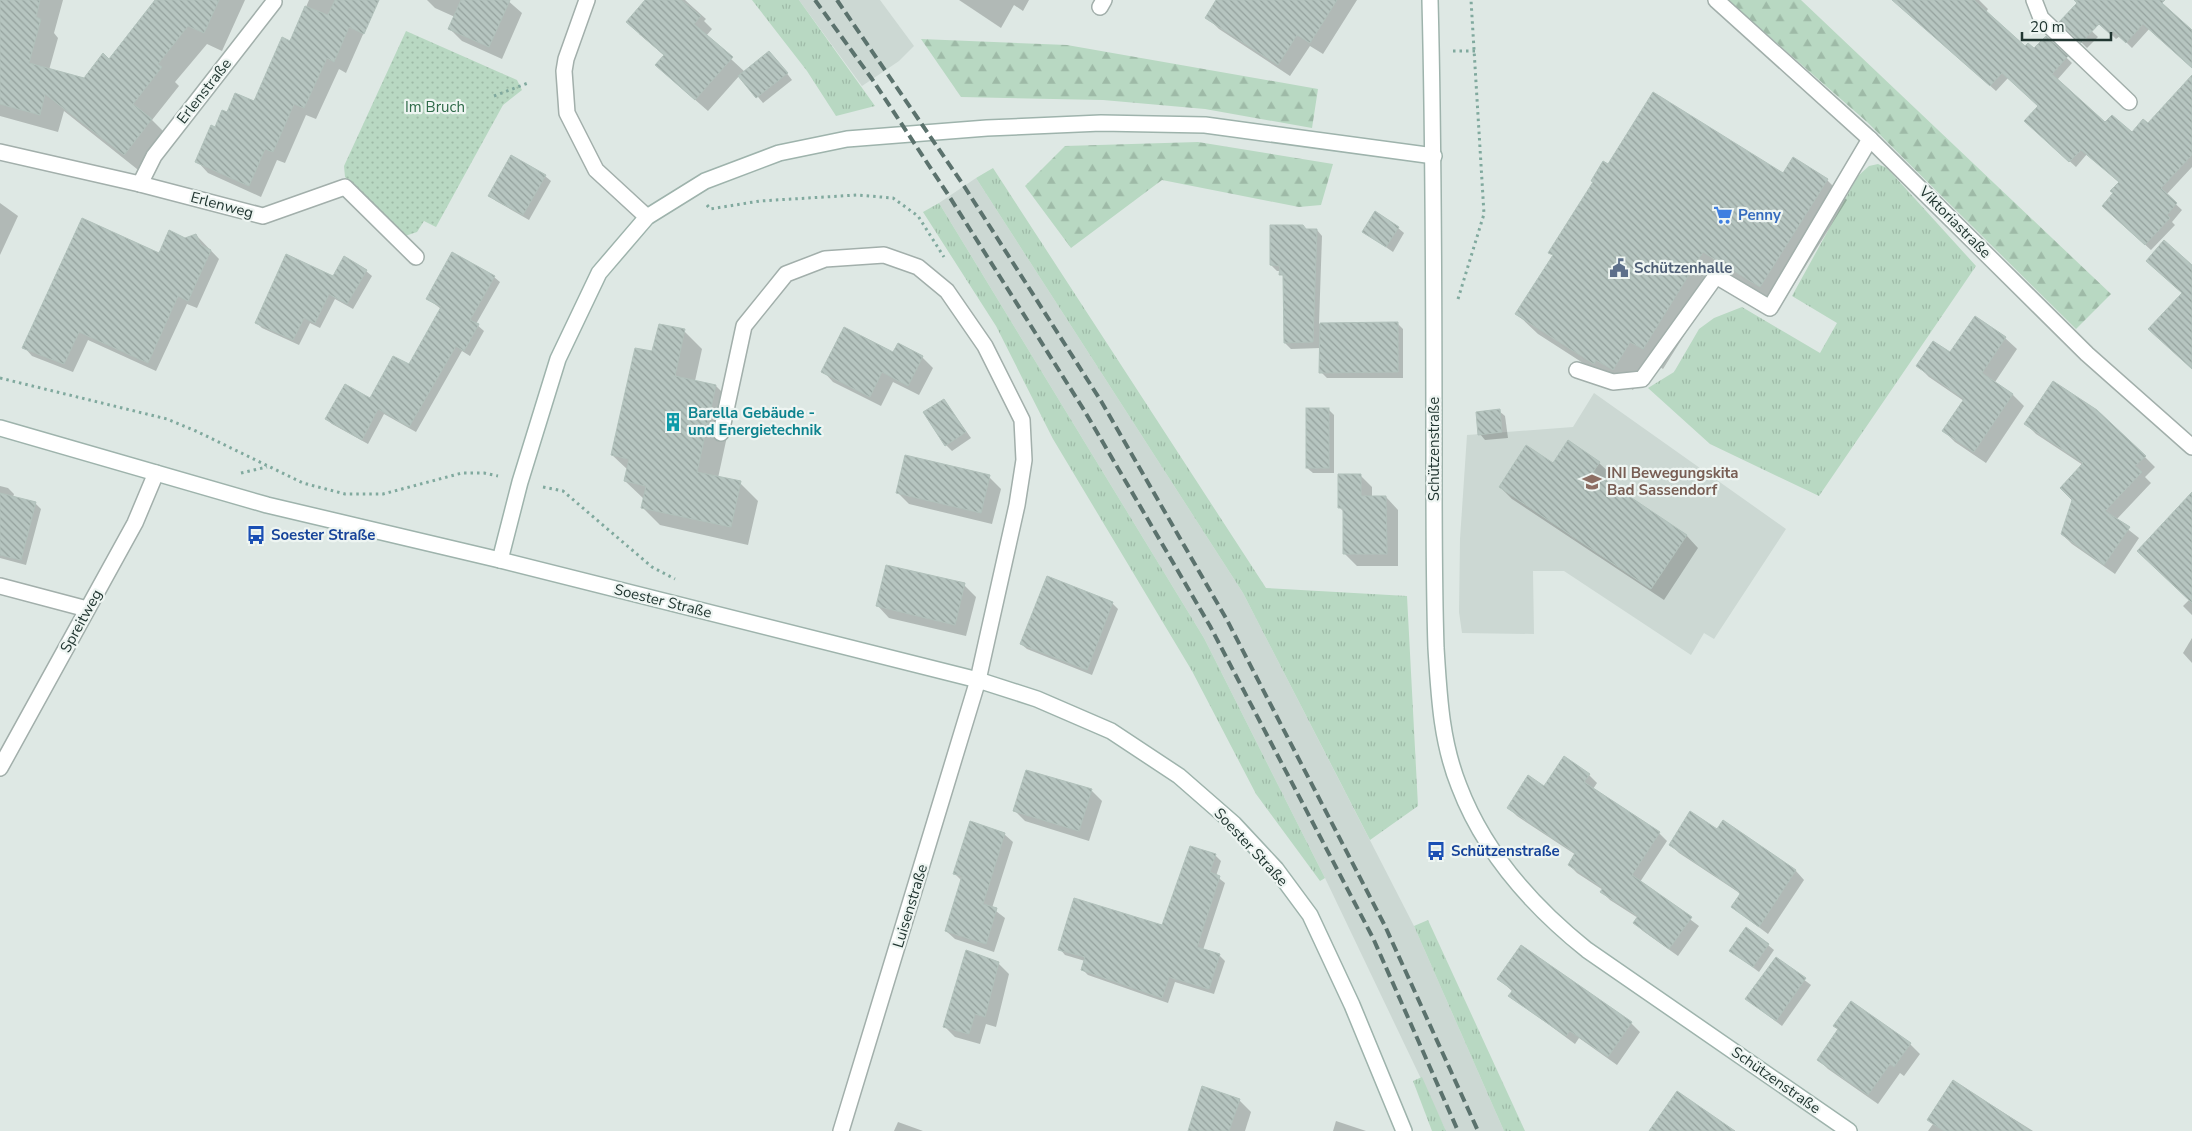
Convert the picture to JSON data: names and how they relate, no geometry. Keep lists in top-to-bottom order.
{
  "streets": {
    "street": [
      "Erlenstraße",
      "Erlenweg",
      "Viktoriastraße",
      "Schützenstraße",
      "Soester Straße",
      "Spreitweg",
      "Luisenstraße"
    ]
  },
  "crossings": [
    ["Erlenstraße", "Erlenweg"],
    ["Soester Straße", "Spreitweg"],
    ["Soester Straße", "Luisenstraße"]
  ],
  "parks": ["Im Bruch"],
  "places": {
    "supermarket": ["Penny"],
    "public building": ["Schützenhalle"],
    "building": ["Barella Gebäude - und Energietechnik"],
    "school or university": ["INI Bewegungskita Bad Sassendorf"],
    "bus stop": ["Soester Straße", "Schützenstraße"]
  },
  "scale_bar": "20 m"
}
